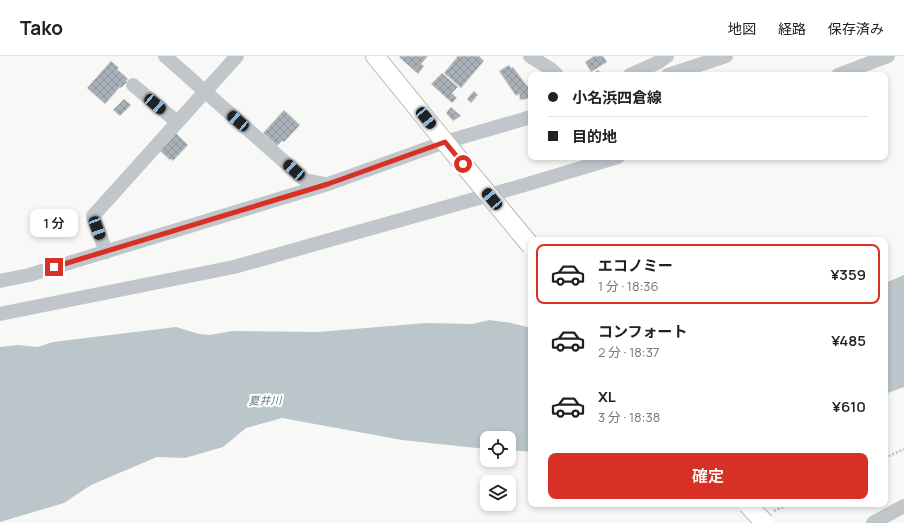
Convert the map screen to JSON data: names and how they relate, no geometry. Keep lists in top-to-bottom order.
{
  "water": ["夏井川"],
  "page": {
    "header": "Tako",
    "nav": ["地図", "経路", "保存済み"],
    "banner": ["小名浜四倉線", "目的地"],
    "bubble": "1 分",
    "list": [
      {
        "name": "エコノミー",
        "note": "1 分 · 18:36",
        "value": "¥359"
      },
      {
        "name": "コンフォート",
        "note": "2 分 · 18:37",
        "value": "¥485"
      },
      {
        "name": "XL",
        "note": "3 分 · 18:38",
        "value": "¥610"
      }
    ],
    "buttons": "確定"
  }
}
